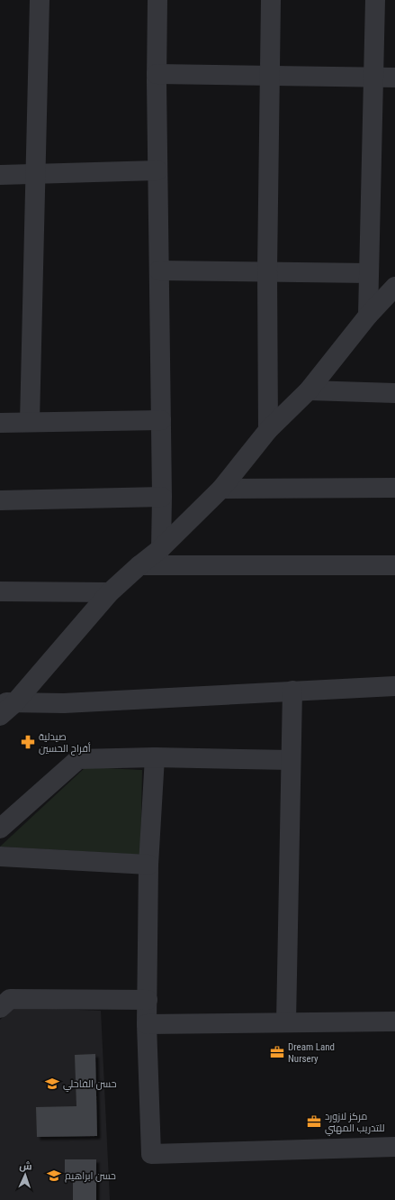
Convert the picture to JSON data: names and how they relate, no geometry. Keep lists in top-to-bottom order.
{
  "places": {
    "pharmacy": ["صيدلية أفراح الحسين"],
    "office": ["Dream Land Nursery", "مركز لازورد للتدريب المهني"],
    "school or university": ["حسن الفاحلي", "حسن ابراهيم"]
  },
  "north": "top"
}
